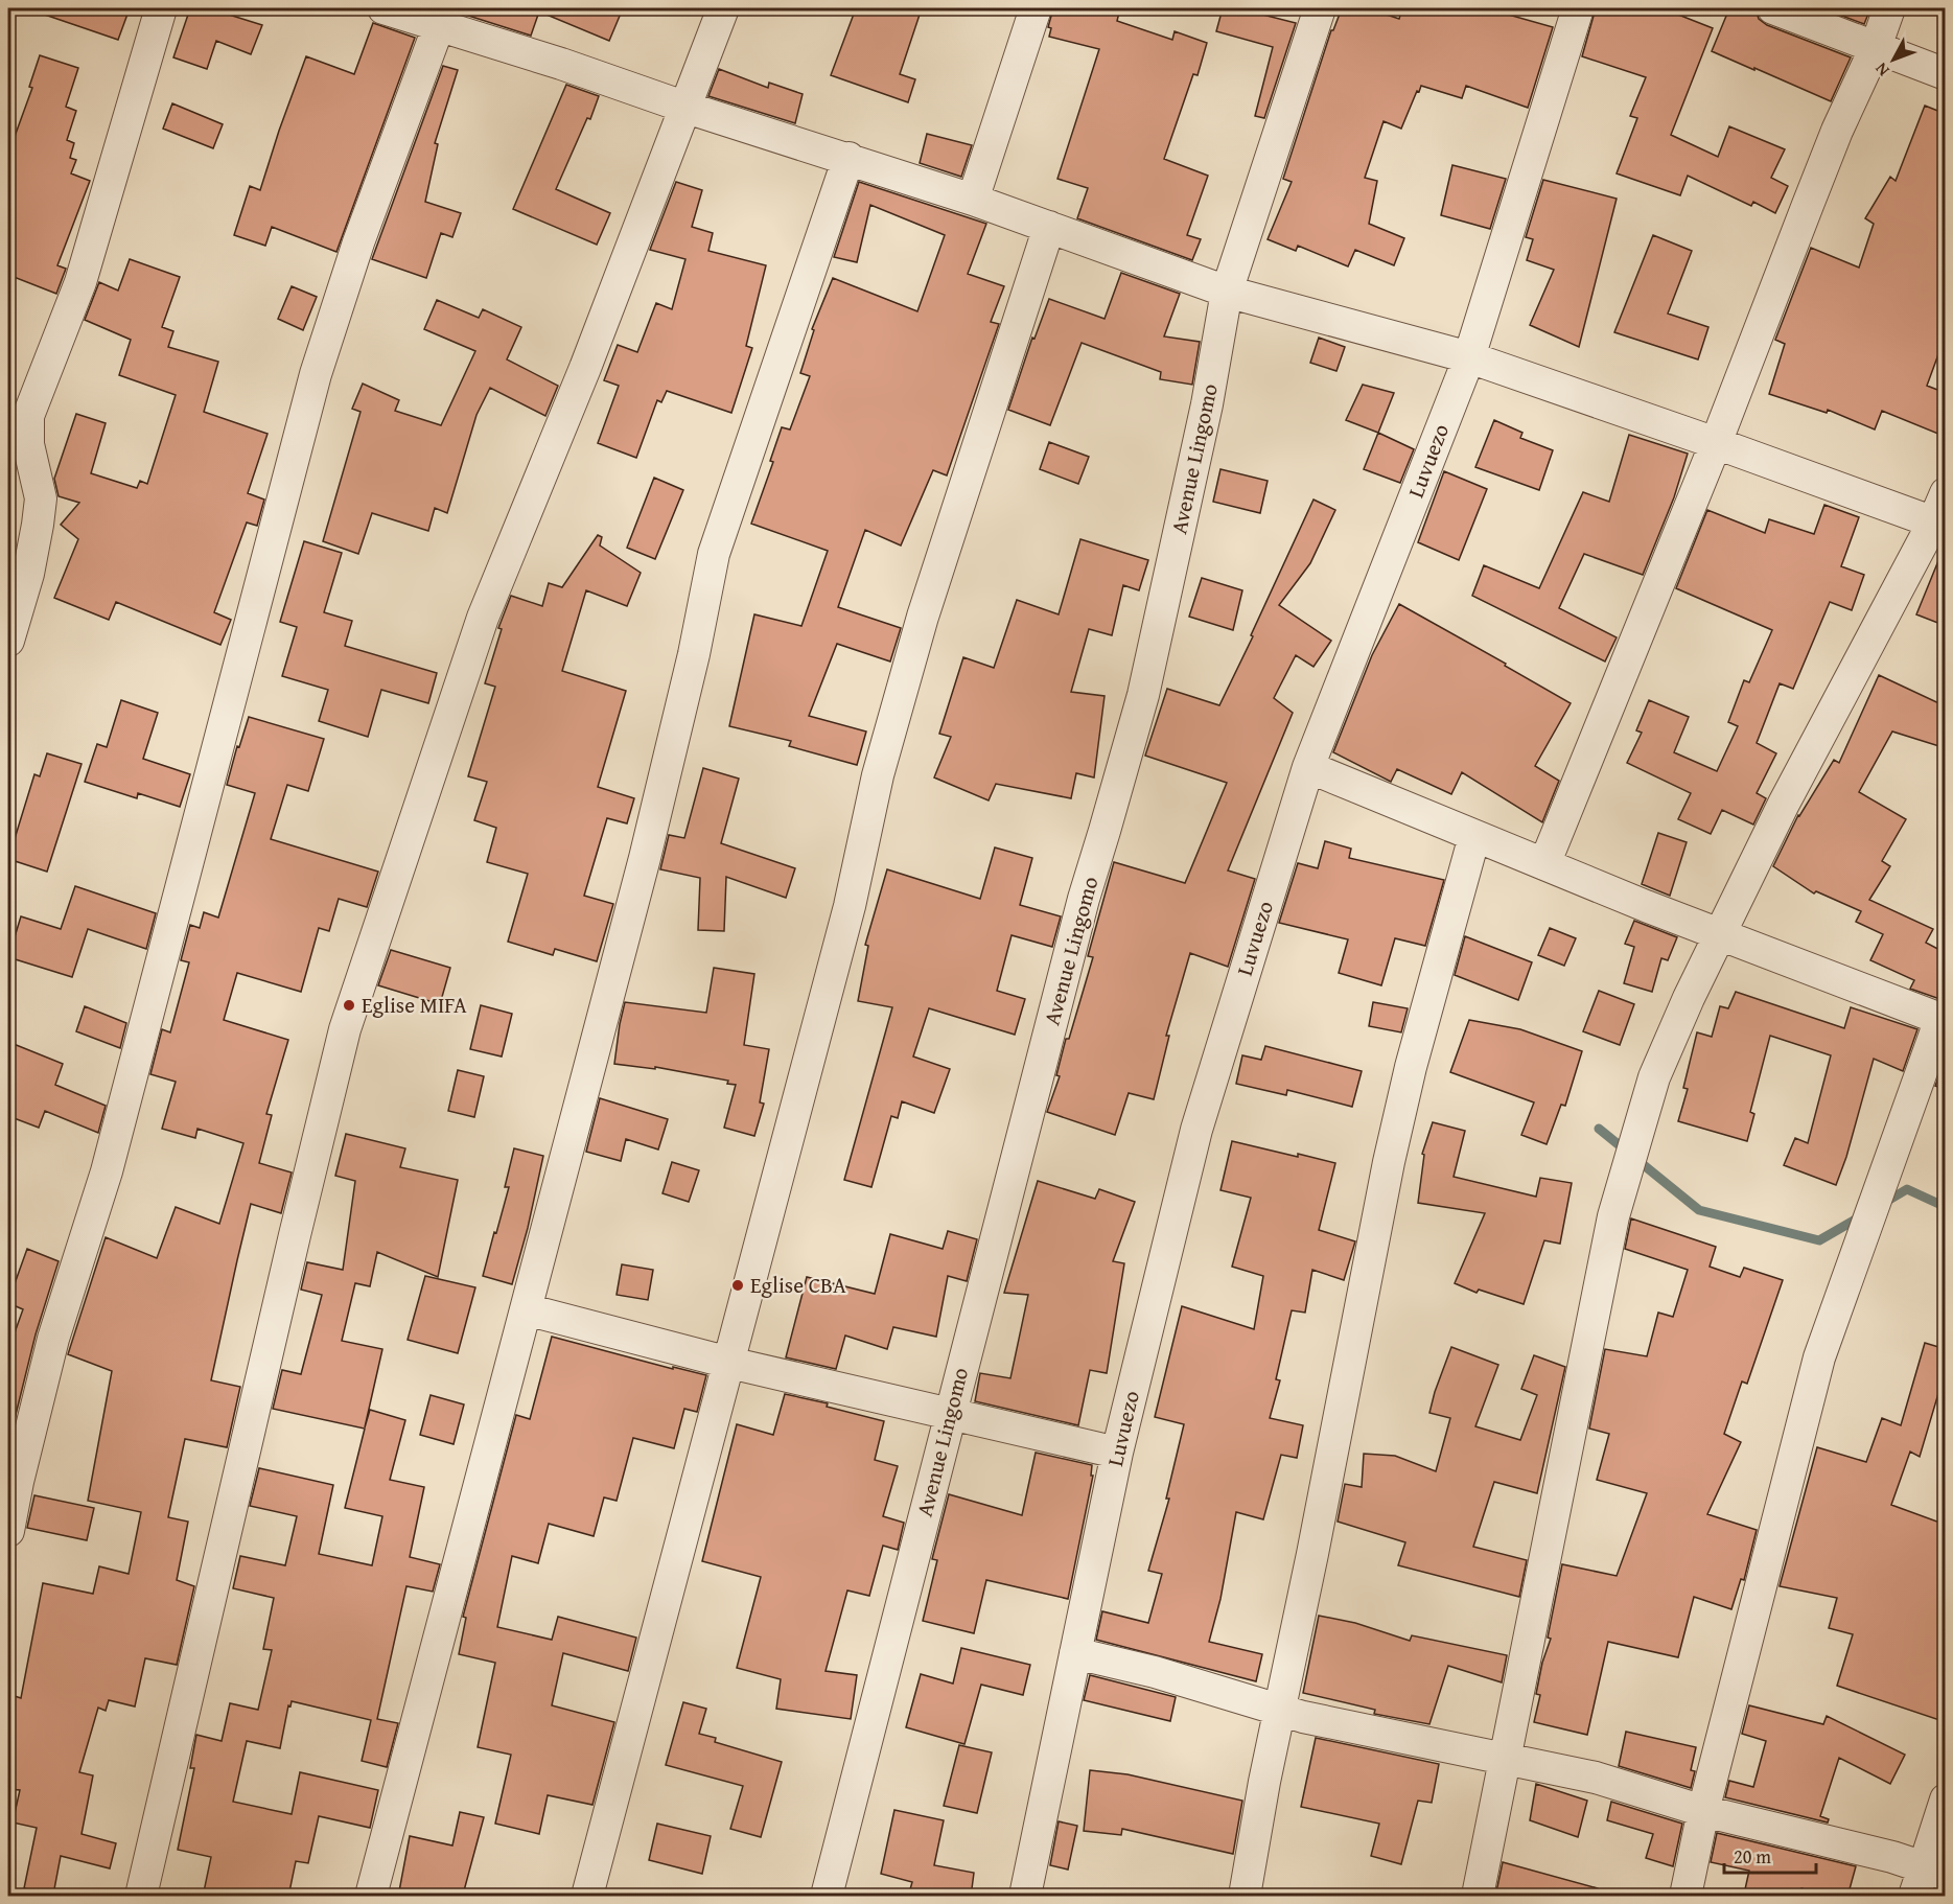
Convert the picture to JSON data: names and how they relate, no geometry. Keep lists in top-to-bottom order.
{
  "streets": {
    "street": ["Avenue Lingomo", "Luvuezo"]
  },
  "places": ["Eglise MIFA", "Eglise CBA"],
  "scale_bar": "20 m",
  "north": "bottom left"
}
